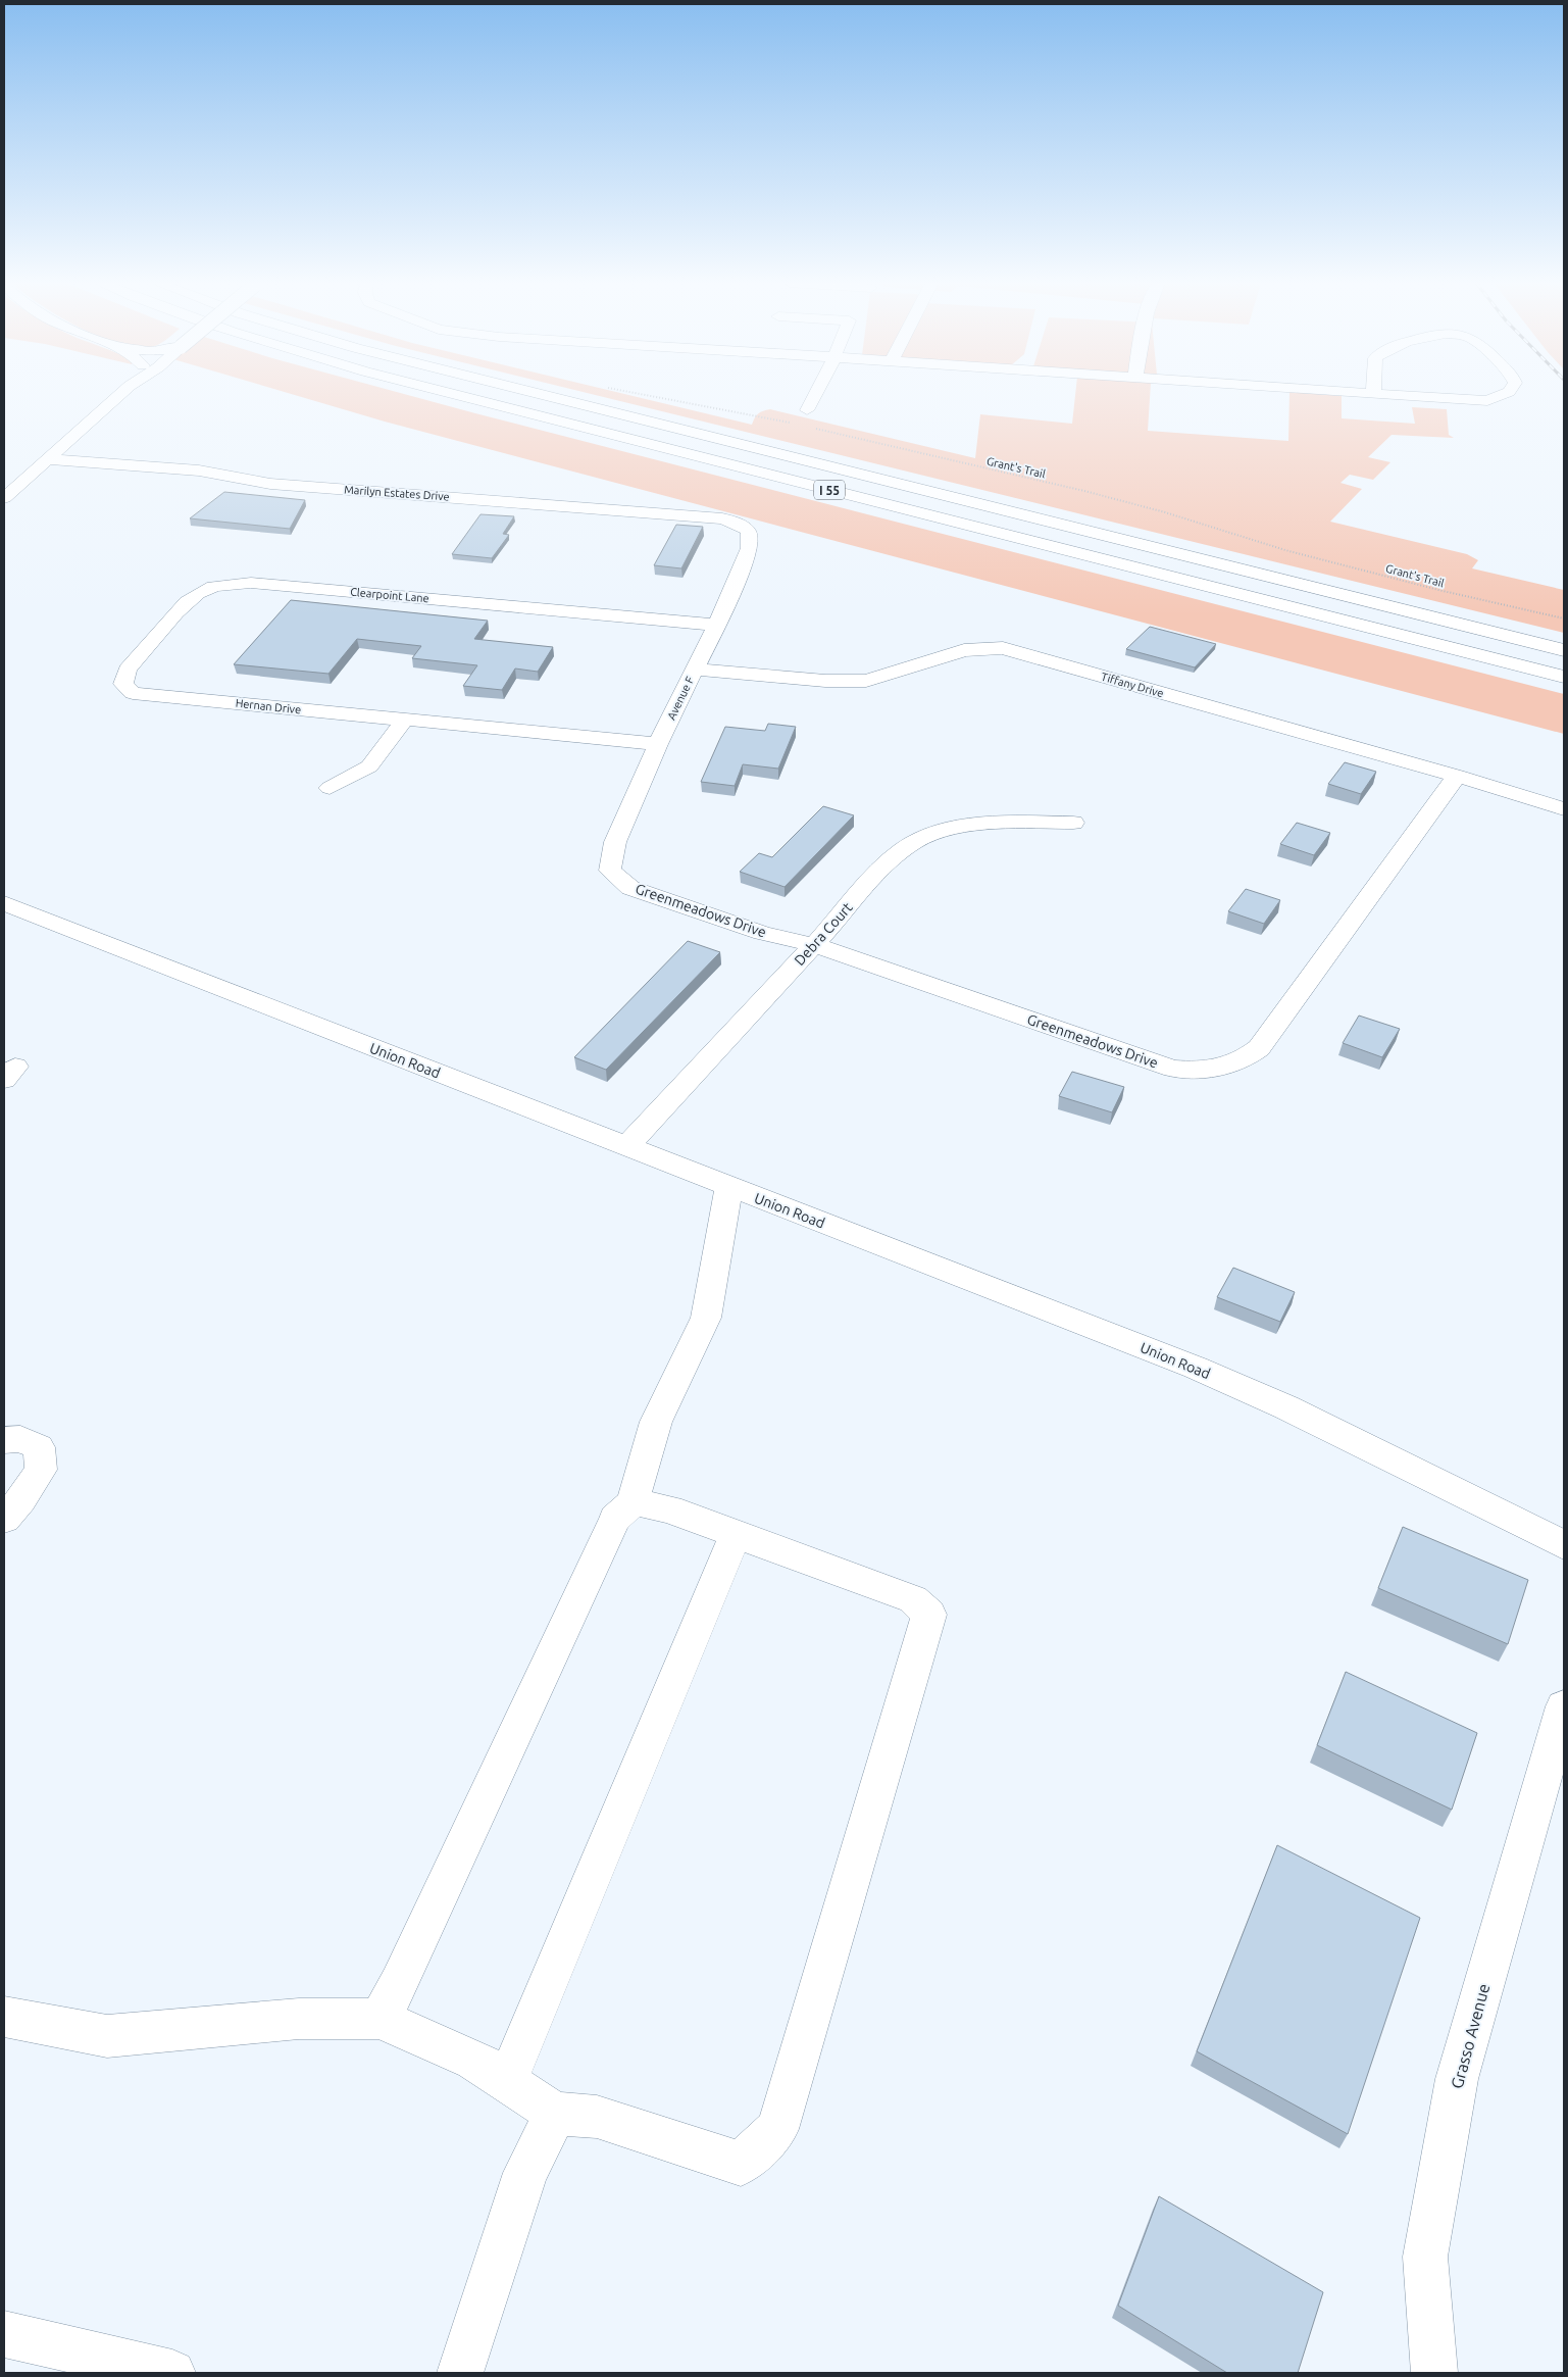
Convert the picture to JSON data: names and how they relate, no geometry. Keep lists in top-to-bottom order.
{
  "streets": {
    "main road": [
      "I 55",
      "Marilyn Estates Drive",
      "Clearpoint Lane",
      "Tiffany Drive",
      "Avenue F",
      "Hernan Drive",
      "Greenmeadows Drive",
      "Debra Court",
      "Union Road",
      "Grasso Avenue"
    ],
    "path": ["Grant's Trail"]
  },
  "crossings": [
    ["Marilyn Estates Drive", "Avenue F"],
    ["Clearpoint Lane", "Avenue F"],
    ["Clearpoint Lane", "Hernan Drive"],
    ["Tiffany Drive", "Avenue F"],
    ["Tiffany Drive", "Greenmeadows Drive"],
    ["Avenue F", "Hernan Drive"],
    ["Avenue F", "Greenmeadows Drive"],
    ["Greenmeadows Drive", "Debra Court"],
    ["Debra Court", "Union Road"]
  ]
}
